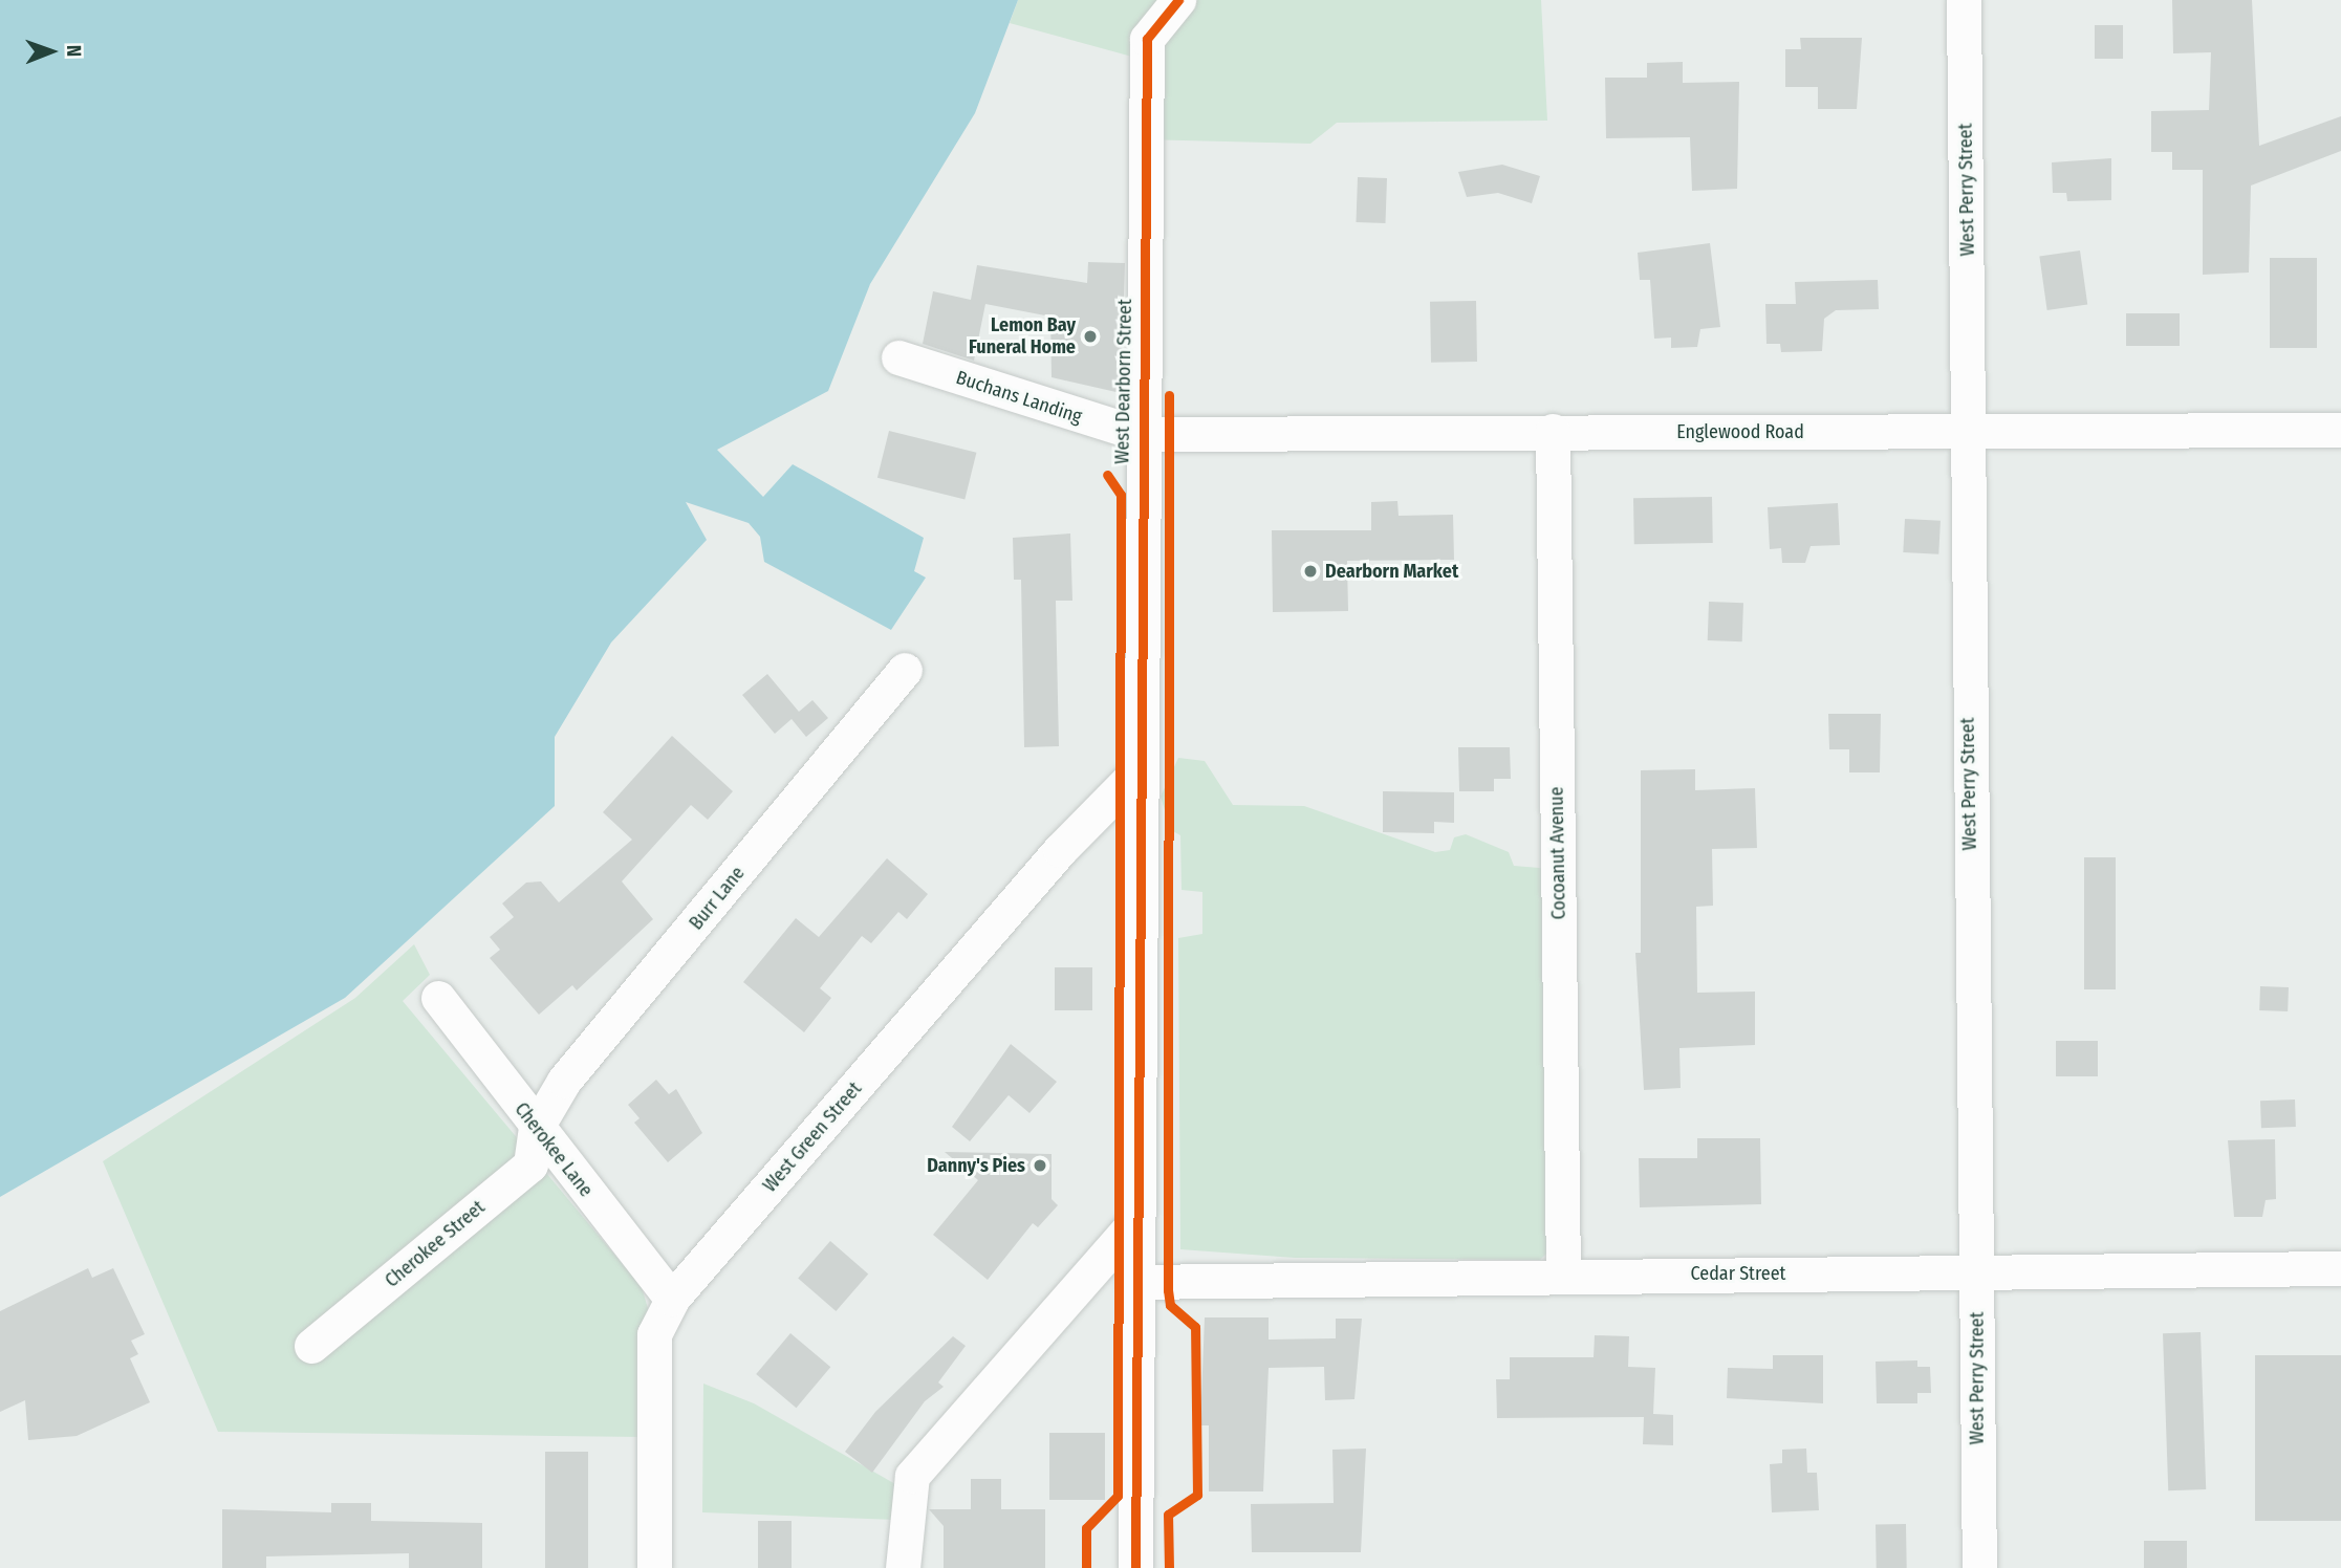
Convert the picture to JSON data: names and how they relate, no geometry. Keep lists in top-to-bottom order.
{
  "streets": {
    "street": [
      "West Perry Street",
      "West Dearborn Street",
      "Buchans Landing",
      "Englewood Road",
      "Cocoanut Avenue",
      "Burr Lane",
      "West Green Street",
      "Cherokee Lane",
      "Cherokee Street",
      "Cedar Street"
    ]
  },
  "crossings": [
    ["West Perry Street", "Englewood Road"],
    ["West Perry Street", "Cedar Street"],
    ["West Dearborn Street", "Buchans Landing"],
    ["West Dearborn Street", "Englewood Road"],
    ["West Dearborn Street", "West Green Street"],
    ["West Dearborn Street", "Cedar Street"],
    ["Buchans Landing", "Englewood Road"],
    ["Englewood Road", "Cocoanut Avenue"],
    ["Cocoanut Avenue", "Cedar Street"],
    ["Burr Lane", "Cherokee Lane"],
    ["Burr Lane", "Cherokee Street"],
    ["West Green Street", "Cherokee Lane"],
    ["Cherokee Lane", "Cherokee Street"]
  ],
  "places": ["Lemon Bay Funeral Home", "Dearborn Market", "Danny's Pies"],
  "north": "right"
}
